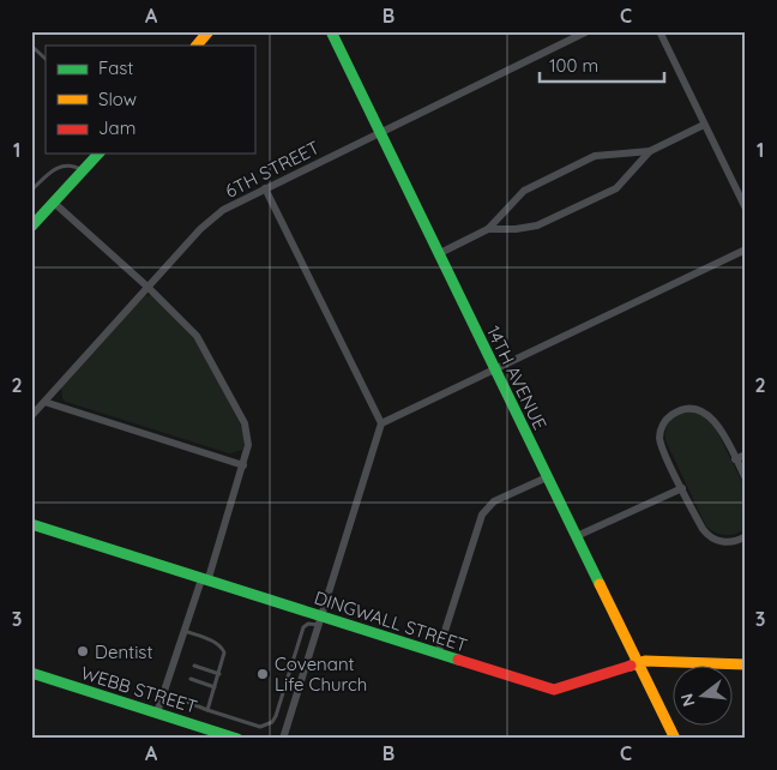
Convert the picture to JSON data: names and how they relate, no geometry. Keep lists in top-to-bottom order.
{
  "streets": {
    "street": [
      "6TH STREET",
      "14TH AVENUE",
      "DINGWALL STREET",
      "WEBB STREET"
    ]
  },
  "crossings": [
    ["6TH STREET", "14TH AVENUE"],
    ["14TH AVENUE", "DINGWALL STREET"]
  ],
  "places": ["Dentist", "Covenant Life Church"],
  "legend": ["Fast", "Slow", "Jam"],
  "scale_bar": "100 m",
  "north": "left",
  "grid": {
    "columns": ["A", "B", "C"],
    "rows": ["1", "2", "3"]
  }
}
